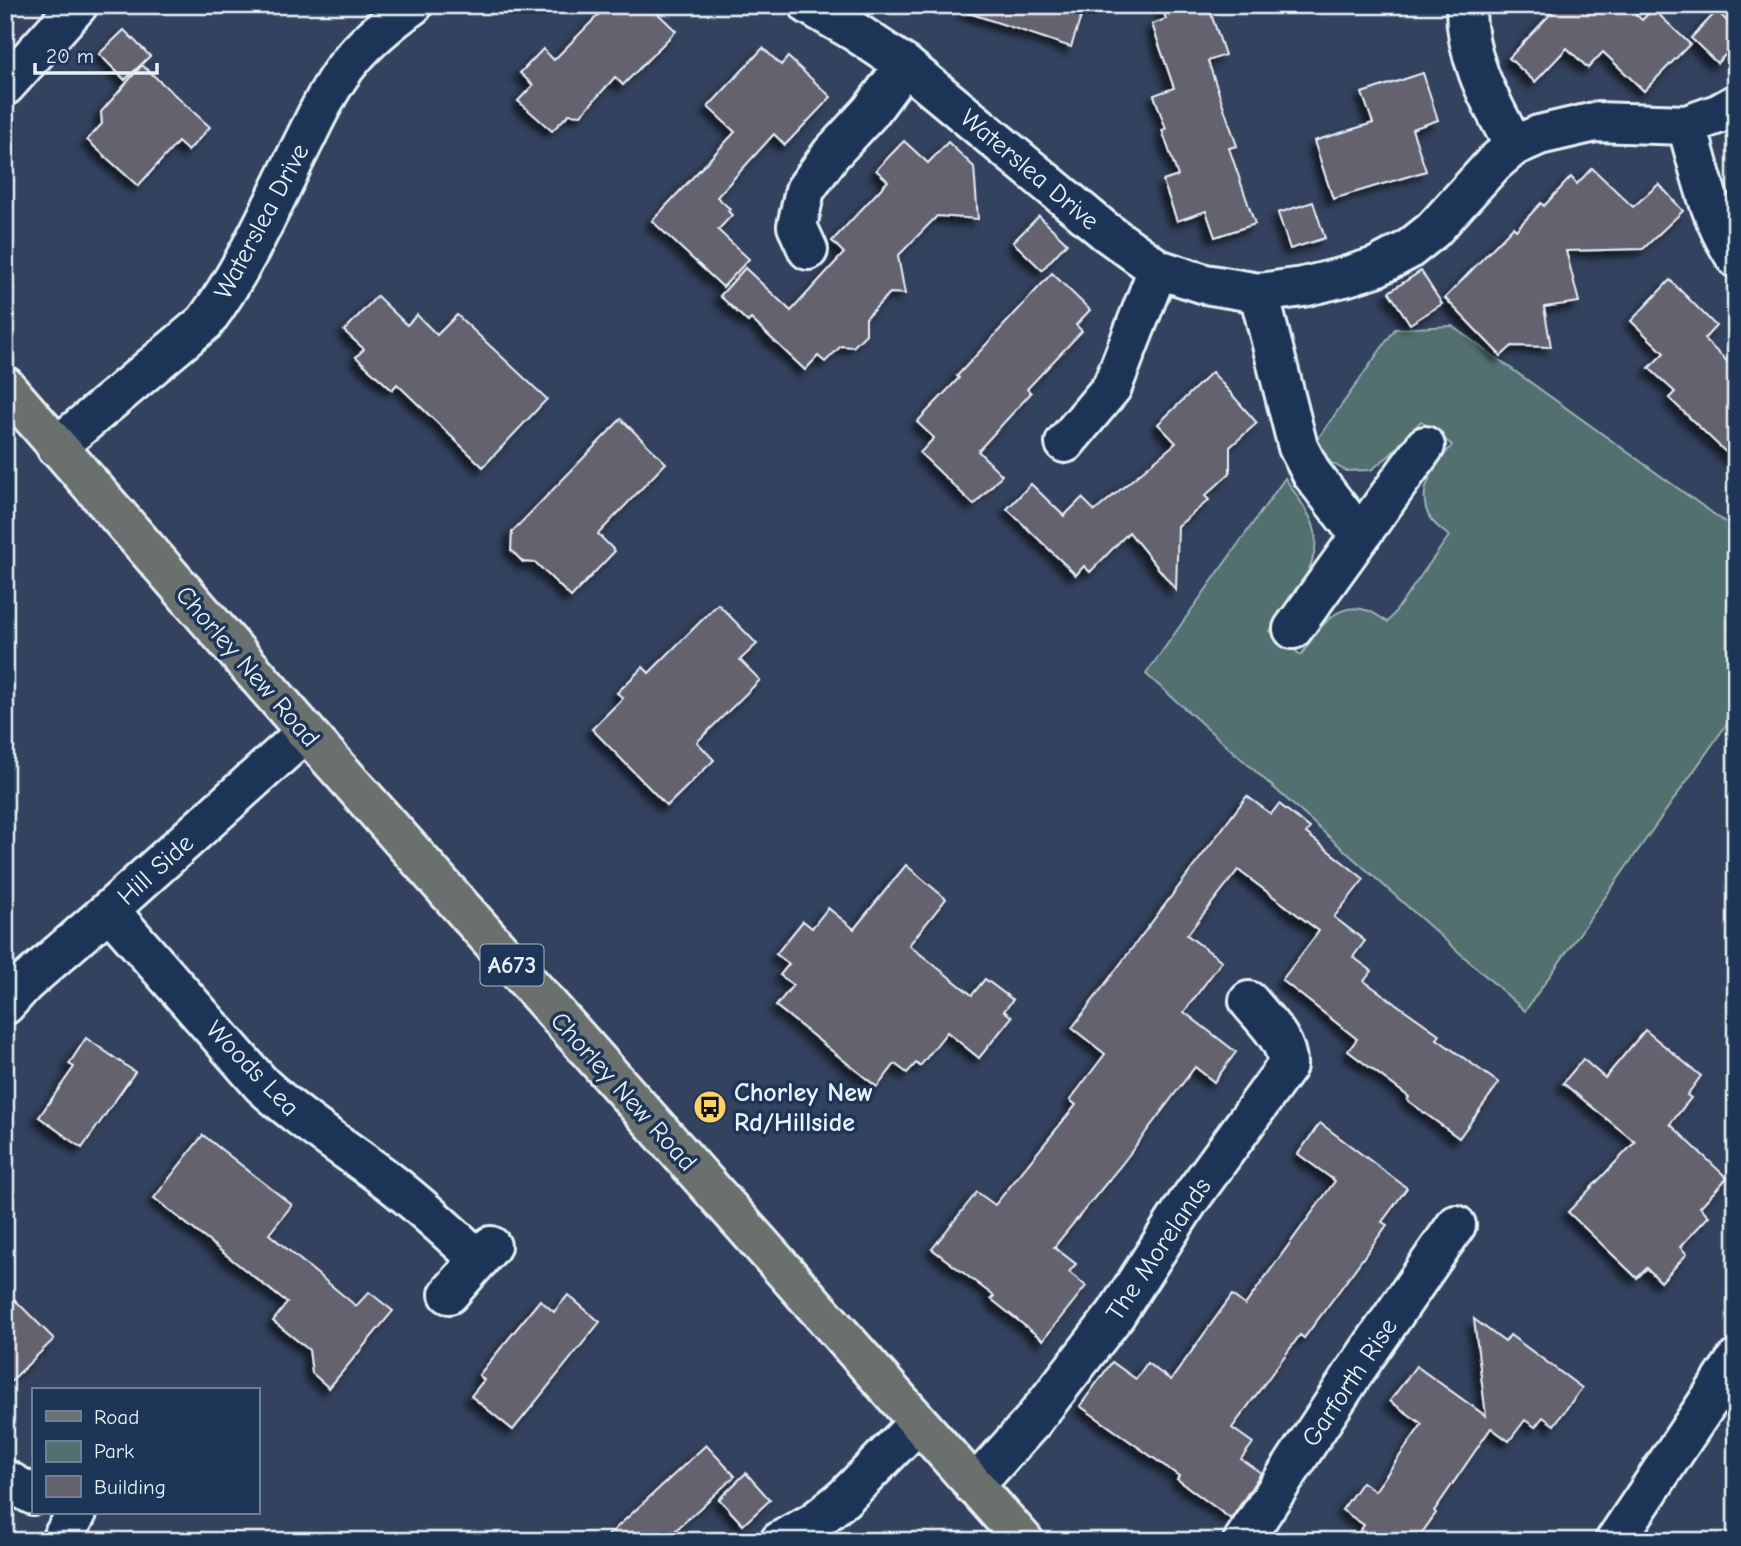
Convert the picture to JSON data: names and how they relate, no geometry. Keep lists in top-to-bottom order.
{
  "streets": {
    "main road": ["Chorley New Road", "A673"],
    "street": [
      "Waterslea Drive",
      "Hill Side",
      "Woods Lea",
      "The Morelands",
      "Garforth Rise"
    ]
  },
  "crossings": [
    ["Waterslea Drive", "Chorley New Road"],
    ["Chorley New Road", "Hill Side"],
    ["Chorley New Road", "The Morelands"],
    ["Hill Side", "Woods Lea"]
  ],
  "places": {
    "bus stop": ["Chorley New Rd/Hillside"]
  },
  "legend": ["Road", "Park", "Building"],
  "scale_bar": "20 m"
}
